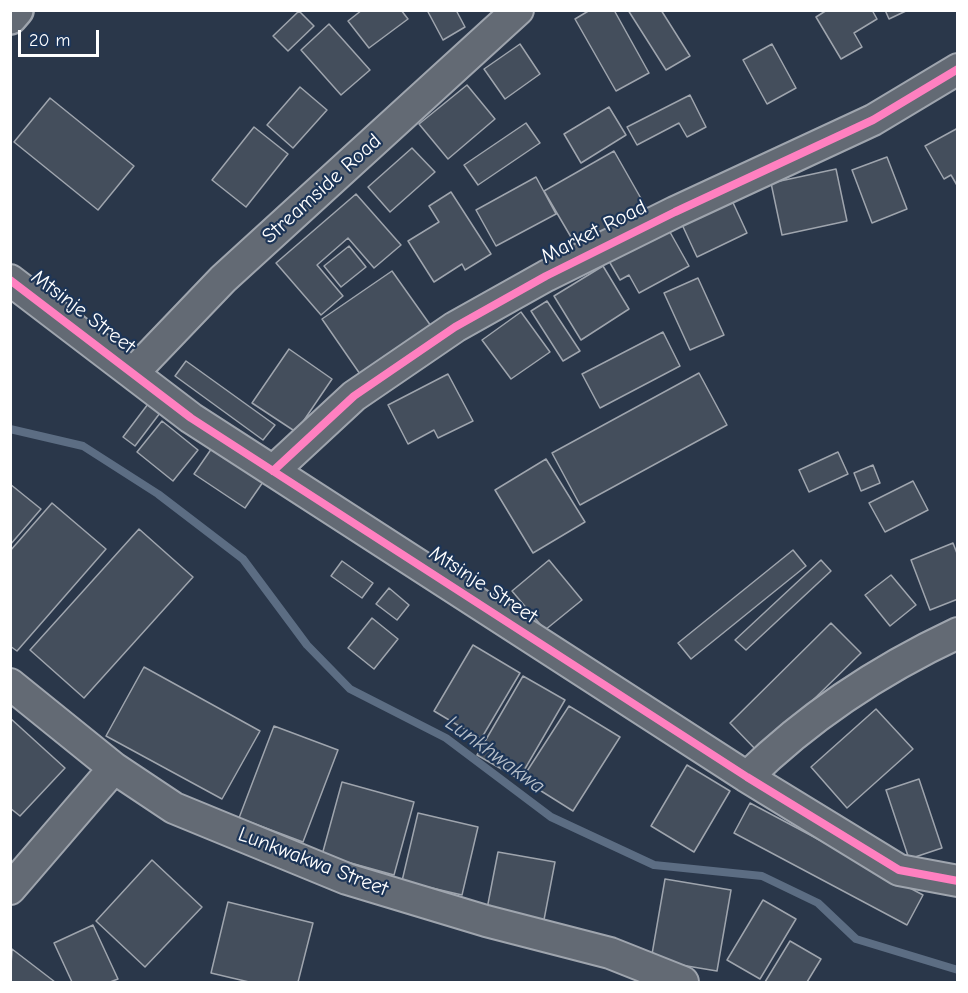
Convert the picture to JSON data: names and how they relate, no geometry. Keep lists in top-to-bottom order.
{
  "streets": {
    "street": [
      "Streamside Road",
      "Market Road",
      "Mtsinje Street",
      "Lunkwakwa Street"
    ]
  },
  "crossings": [
    ["Streamside Road", "Mtsinje Street"],
    ["Market Road", "Mtsinje Street"]
  ],
  "water": ["Lunkhwakwa"],
  "scale_bar": "20 m"
}
